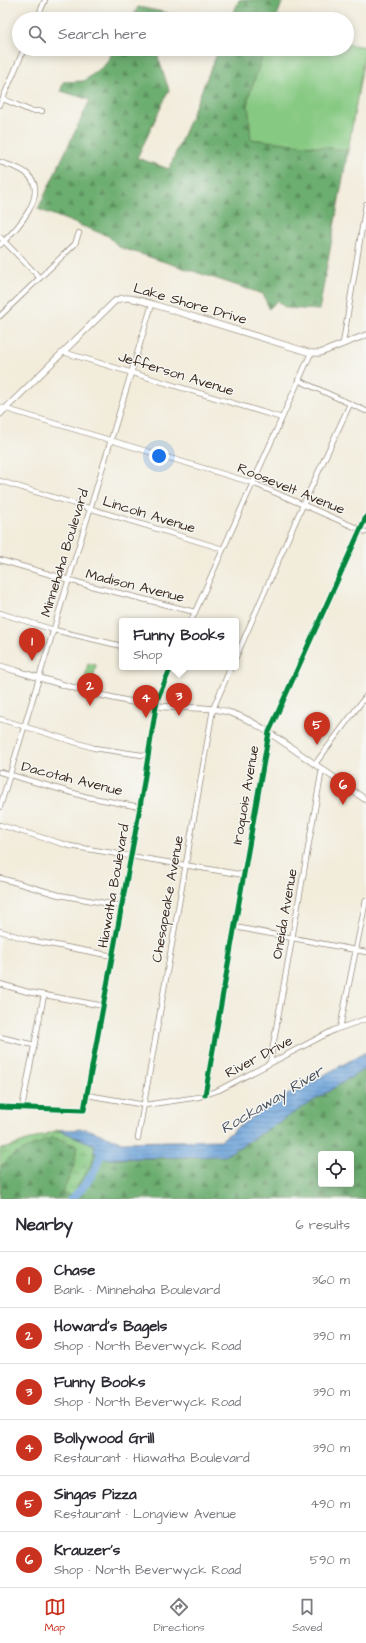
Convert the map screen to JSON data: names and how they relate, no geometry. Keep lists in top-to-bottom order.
{
  "streets": {
    "street": [
      "Lake Shore Drive",
      "Jefferson Avenue",
      "Roosevelt Avenue",
      "Lincoln Avenue",
      "Minnehaha Boulevard",
      "Madison Avenue",
      "Dacotah Avenue",
      "Iroquois Avenue",
      "Hiawatha Boulevard",
      "Chesapeake Avenue",
      "Oneida Avenue",
      "River Drive"
    ]
  },
  "crossings": [
    ["Lake Shore Drive", "Jefferson Avenue"],
    ["Lake Shore Drive", "Roosevelt Avenue"],
    ["Lake Shore Drive", "Minnehaha Boulevard"],
    ["Jefferson Avenue", "Minnehaha Boulevard"],
    ["Roosevelt Avenue", "Minnehaha Boulevard"],
    ["Roosevelt Avenue", "Iroquois Avenue"],
    ["Lincoln Avenue", "Minnehaha Boulevard"],
    ["Minnehaha Boulevard", "Madison Avenue"],
    ["Minnehaha Boulevard", "Dacotah Avenue"],
    ["Dacotah Avenue", "Hiawatha Boulevard"],
    ["Iroquois Avenue", "River Drive"],
    ["Hiawatha Boulevard", "River Drive"],
    ["Chesapeake Avenue", "River Drive"],
    ["Oneida Avenue", "River Drive"]
  ],
  "water": ["Rockaway River"],
  "page": {
    "search": "Search here",
    "popup": ["Funny Books", "Shop"],
    "pins": [
      "1",
      "2",
      "3",
      "4",
      "5",
      "6"
    ],
    "heading": ["Nearby", "6 results"],
    "list": [
      {
        "mark": "1",
        "name": "Chase",
        "note": "Bank · Minnehaha Boulevard",
        "value": "360 m"
      },
      {
        "mark": "2",
        "name": "Howard's Bagels",
        "note": "Shop · North Beverwyck Road",
        "value": "390 m"
      },
      {
        "mark": "3",
        "name": "Funny Books",
        "note": "Shop · North Beverwyck Road",
        "value": "390 m"
      },
      {
        "mark": "4",
        "name": "Bollywood Grill",
        "note": "Restaurant · Hiawatha Boulevard",
        "value": "390 m"
      },
      {
        "mark": "5",
        "name": "Singas Pizza",
        "note": "Restaurant · Longview Avenue",
        "value": "490 m"
      },
      {
        "mark": "6",
        "name": "Krauzer's",
        "note": "Shop · North Beverwyck Road",
        "value": "590 m"
      }
    ],
    "nav": ["Map", "Directions", "Saved"]
  }
}
